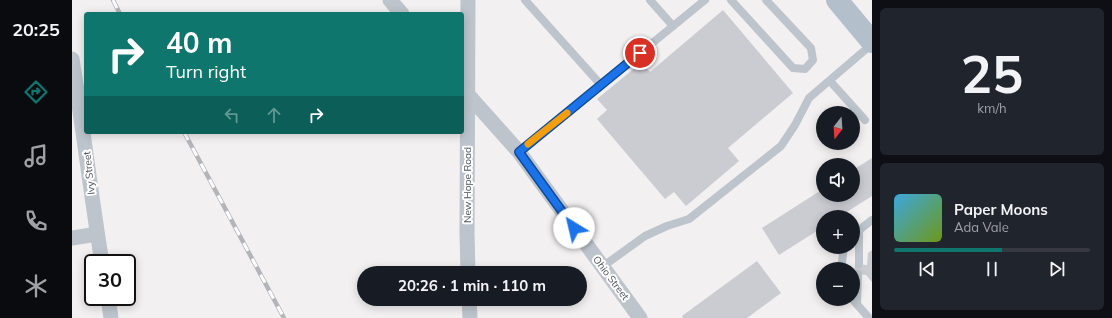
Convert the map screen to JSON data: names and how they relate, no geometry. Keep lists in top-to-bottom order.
{
  "streets": {
    "street": ["Ivy Street", "New Hope Road", "Ohio Street"]
  },
  "crossings": [
    ["New Hope Road", "Ohio Street"]
  ],
  "north": "bottom",
  "page": {
    "tabs": "20:25",
    "tile": ["25", "km/h"],
    "turn": ["40 m", "Turn right"],
    "map_buttons": ["+", "−"],
    "song": ["Paper Moons", "Ada Vale"],
    "limit": "30",
    "trip": "20:26 · 1 min · 110 m"
  }
}
